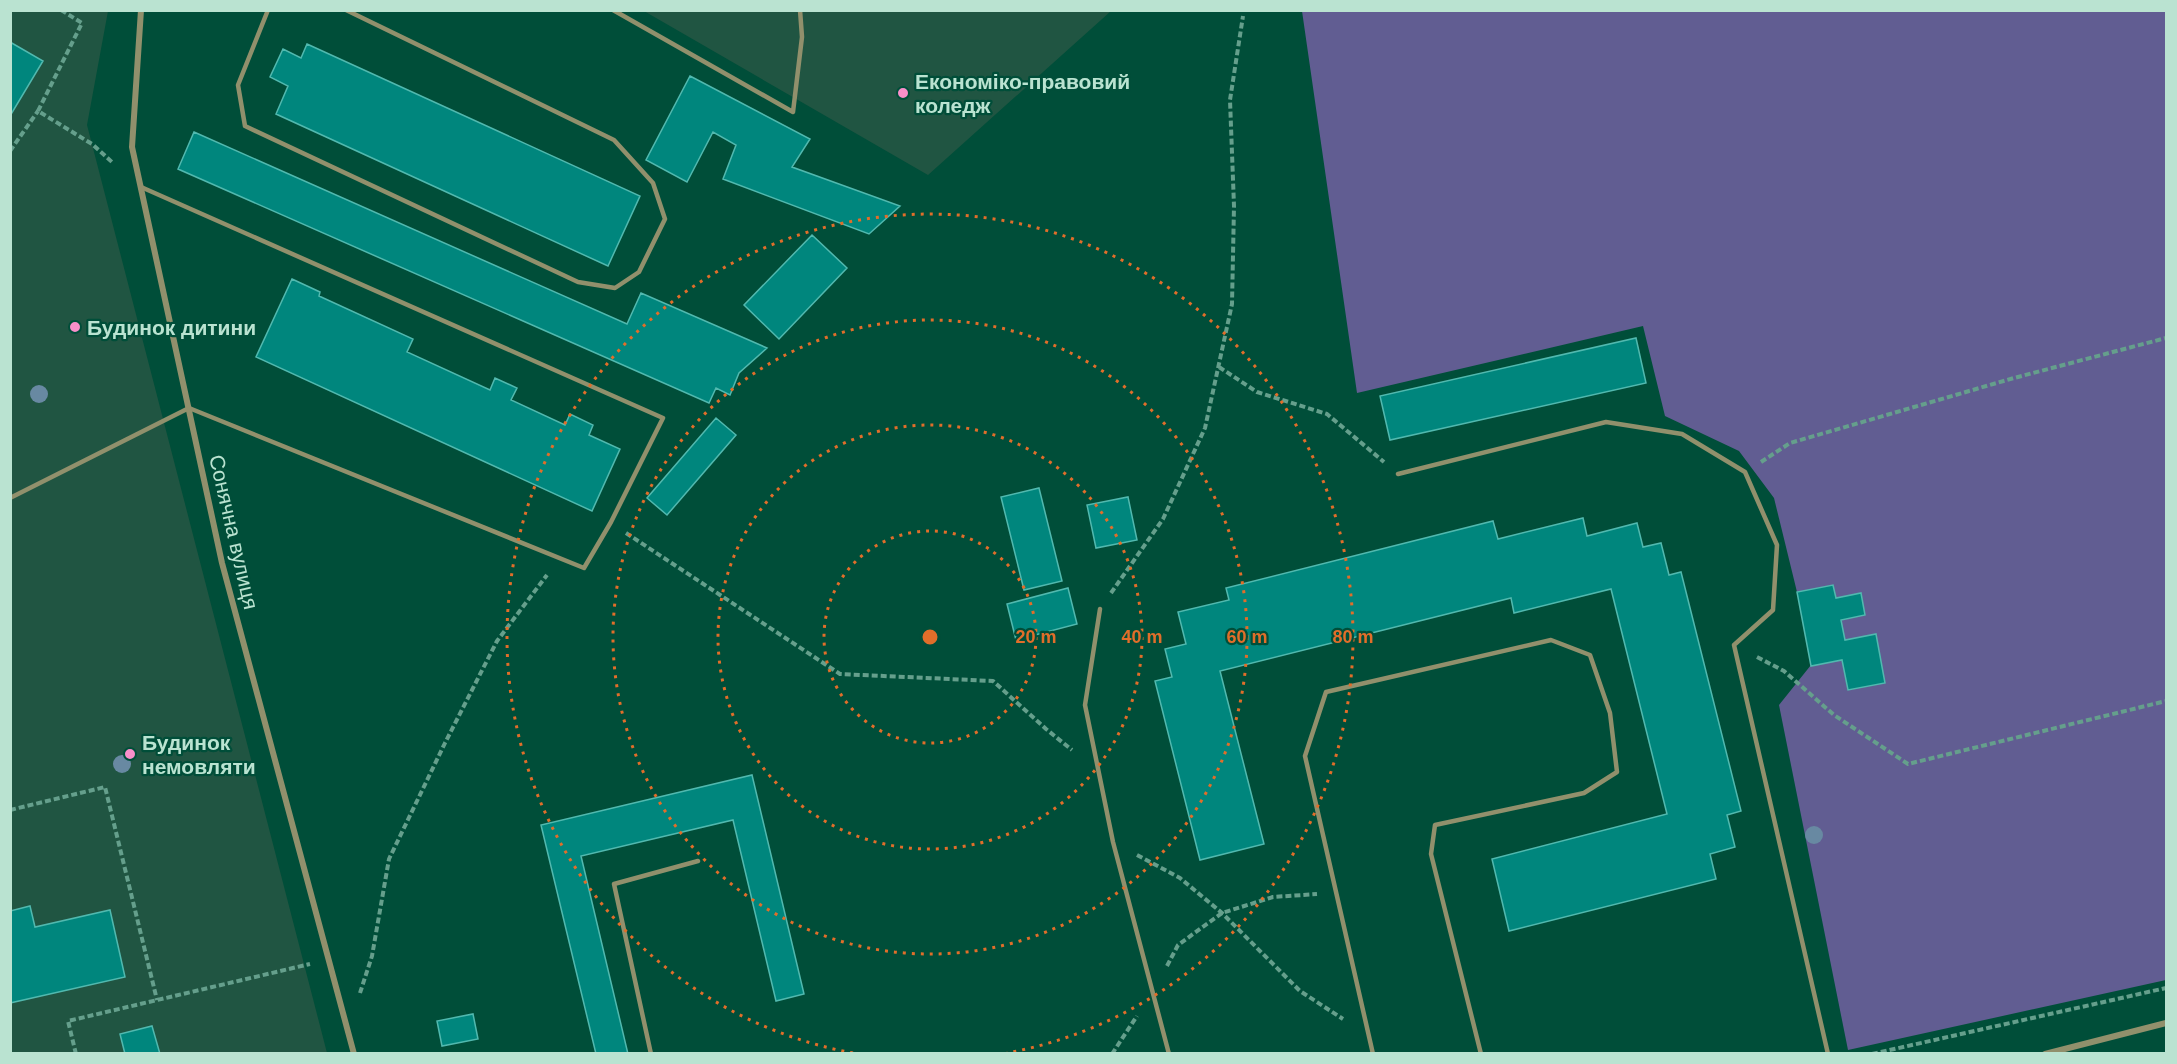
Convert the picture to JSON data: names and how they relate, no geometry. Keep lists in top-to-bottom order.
{
  "streets": {
    "street": ["Сонячна вулиця"]
  },
  "places": ["Економіко-правовий коледж", "Будинок дитини", "Будинок немовляти"],
  "rings": [
    "20 m",
    "40 m",
    "60 m",
    "80 m"
  ]
}
